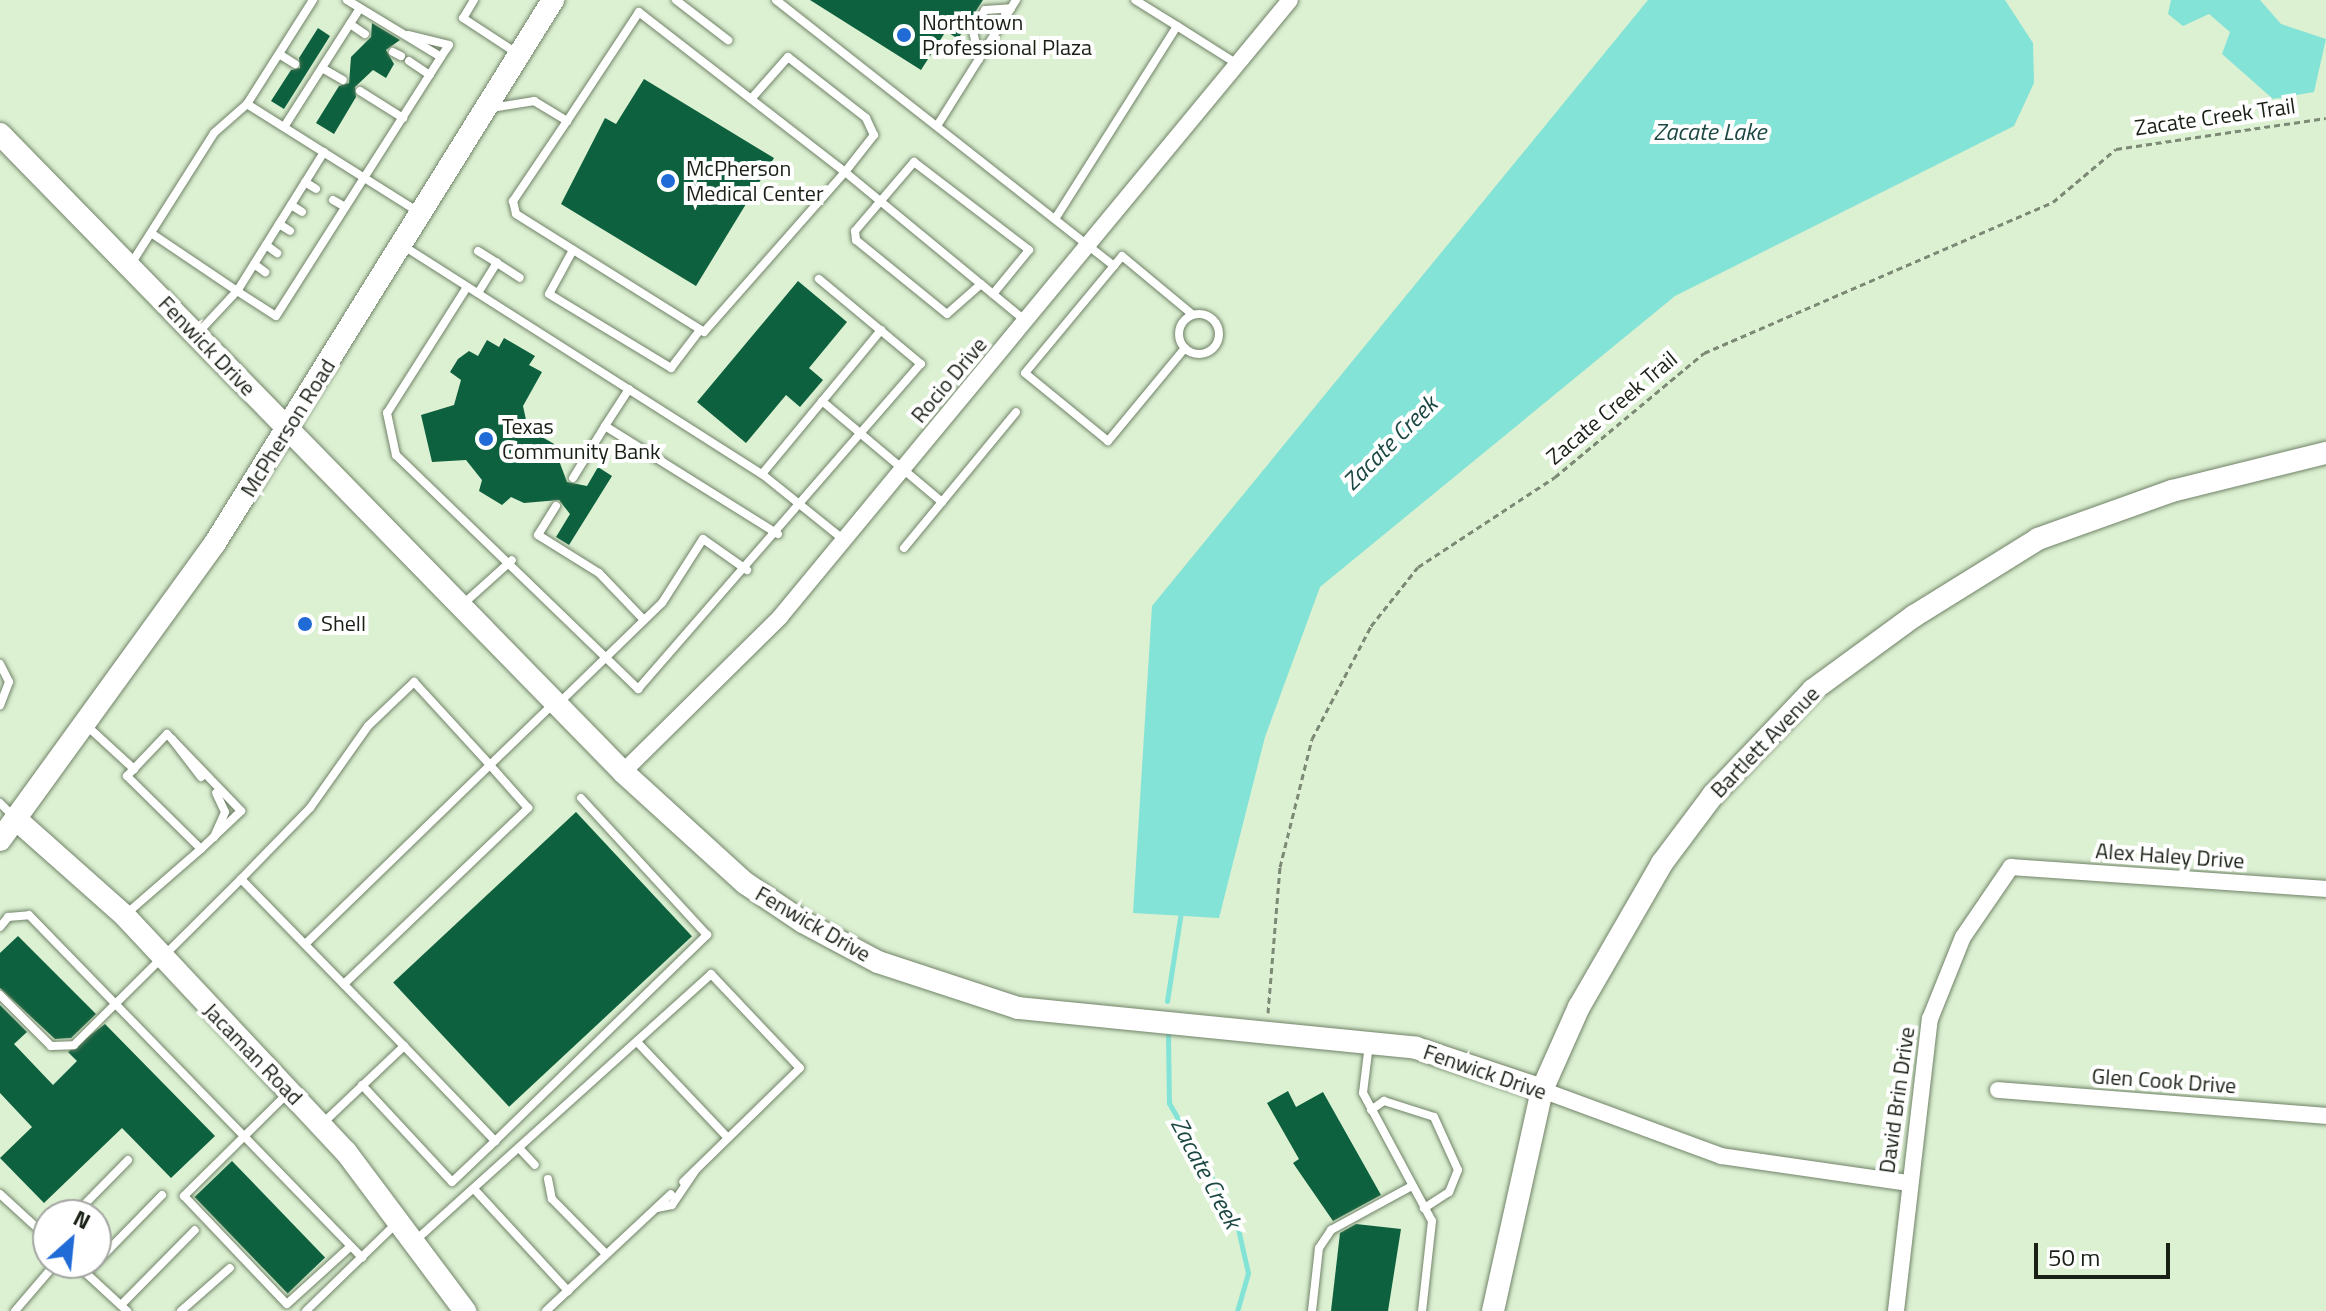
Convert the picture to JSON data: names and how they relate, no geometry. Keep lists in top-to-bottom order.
{
  "streets": {
    "main road": [
      "Fenwick Drive",
      "McPherson Road",
      "Bartlett Avenue",
      "Jacaman Road"
    ],
    "street": [
      "Rocio Drive",
      "Alex Haley Drive",
      "Glen Cook Drive",
      "David Brin Drive"
    ],
    "path": ["Zacate Creek Trail"]
  },
  "crossings": [
    ["Fenwick Drive", "Rocio Drive"],
    ["Fenwick Drive", "McPherson Road"],
    ["Fenwick Drive", "Bartlett Avenue"],
    ["Fenwick Drive", "David Brin Drive"],
    ["McPherson Road", "Jacaman Road"],
    ["Alex Haley Drive", "David Brin Drive"]
  ],
  "water": ["Zacate Lake", "Zacate Creek"],
  "places": [
    "Northtown Professional Plaza",
    "McPherson Medical Center",
    "Texas Community Bank",
    "Shell"
  ],
  "scale_bar": "50 m",
  "north": "top right"
}
